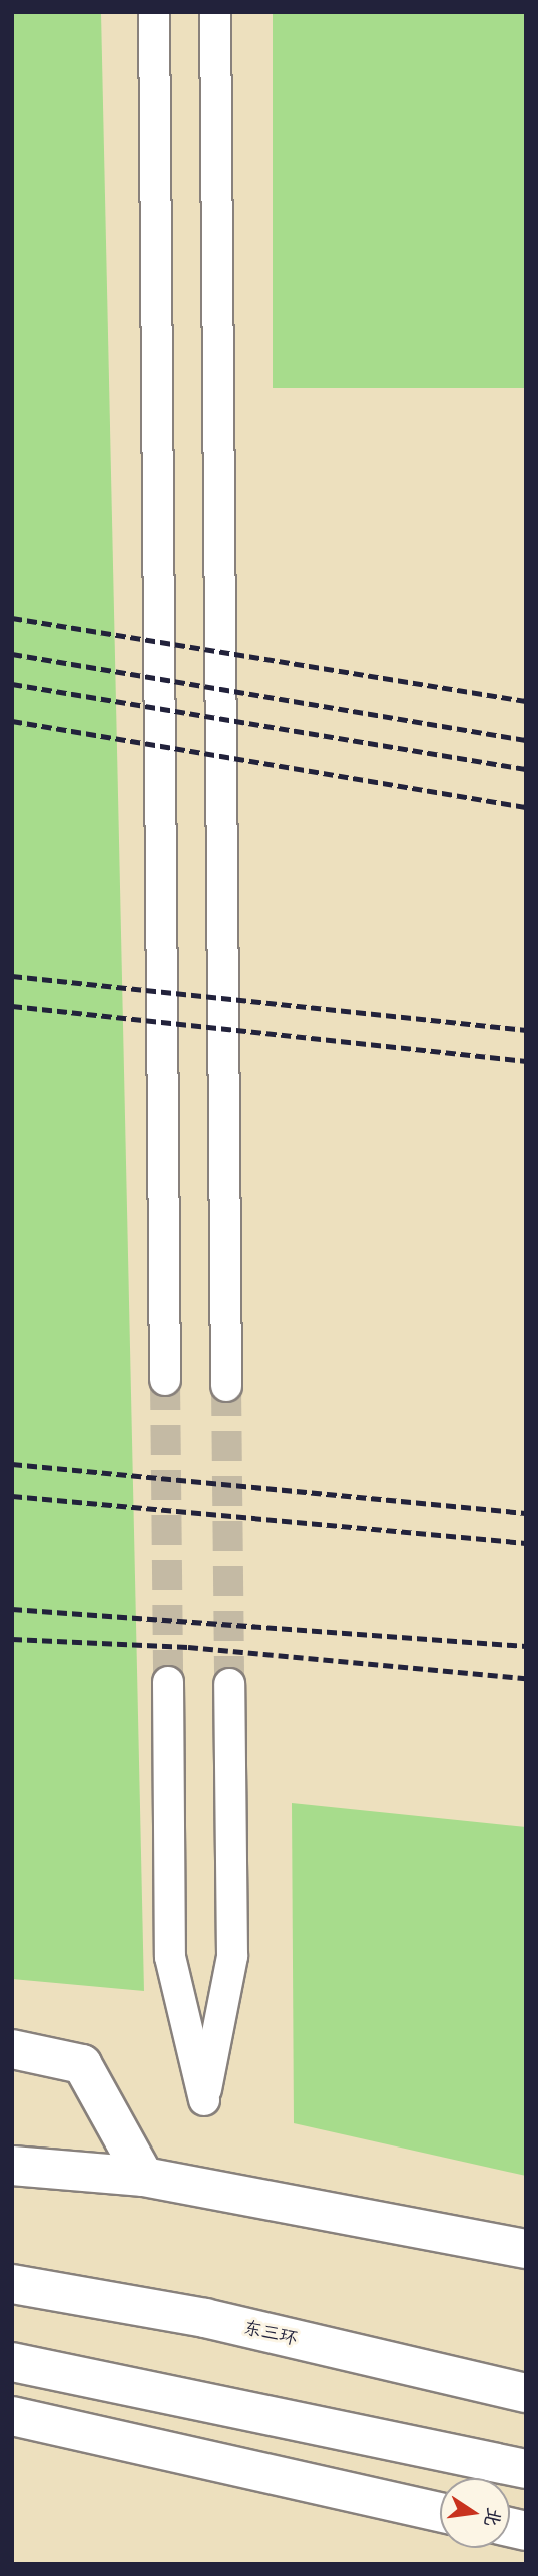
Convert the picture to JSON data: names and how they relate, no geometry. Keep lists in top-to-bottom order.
{
  "streets": {
    "street": ["东三环"]
  },
  "north": "right"
}
